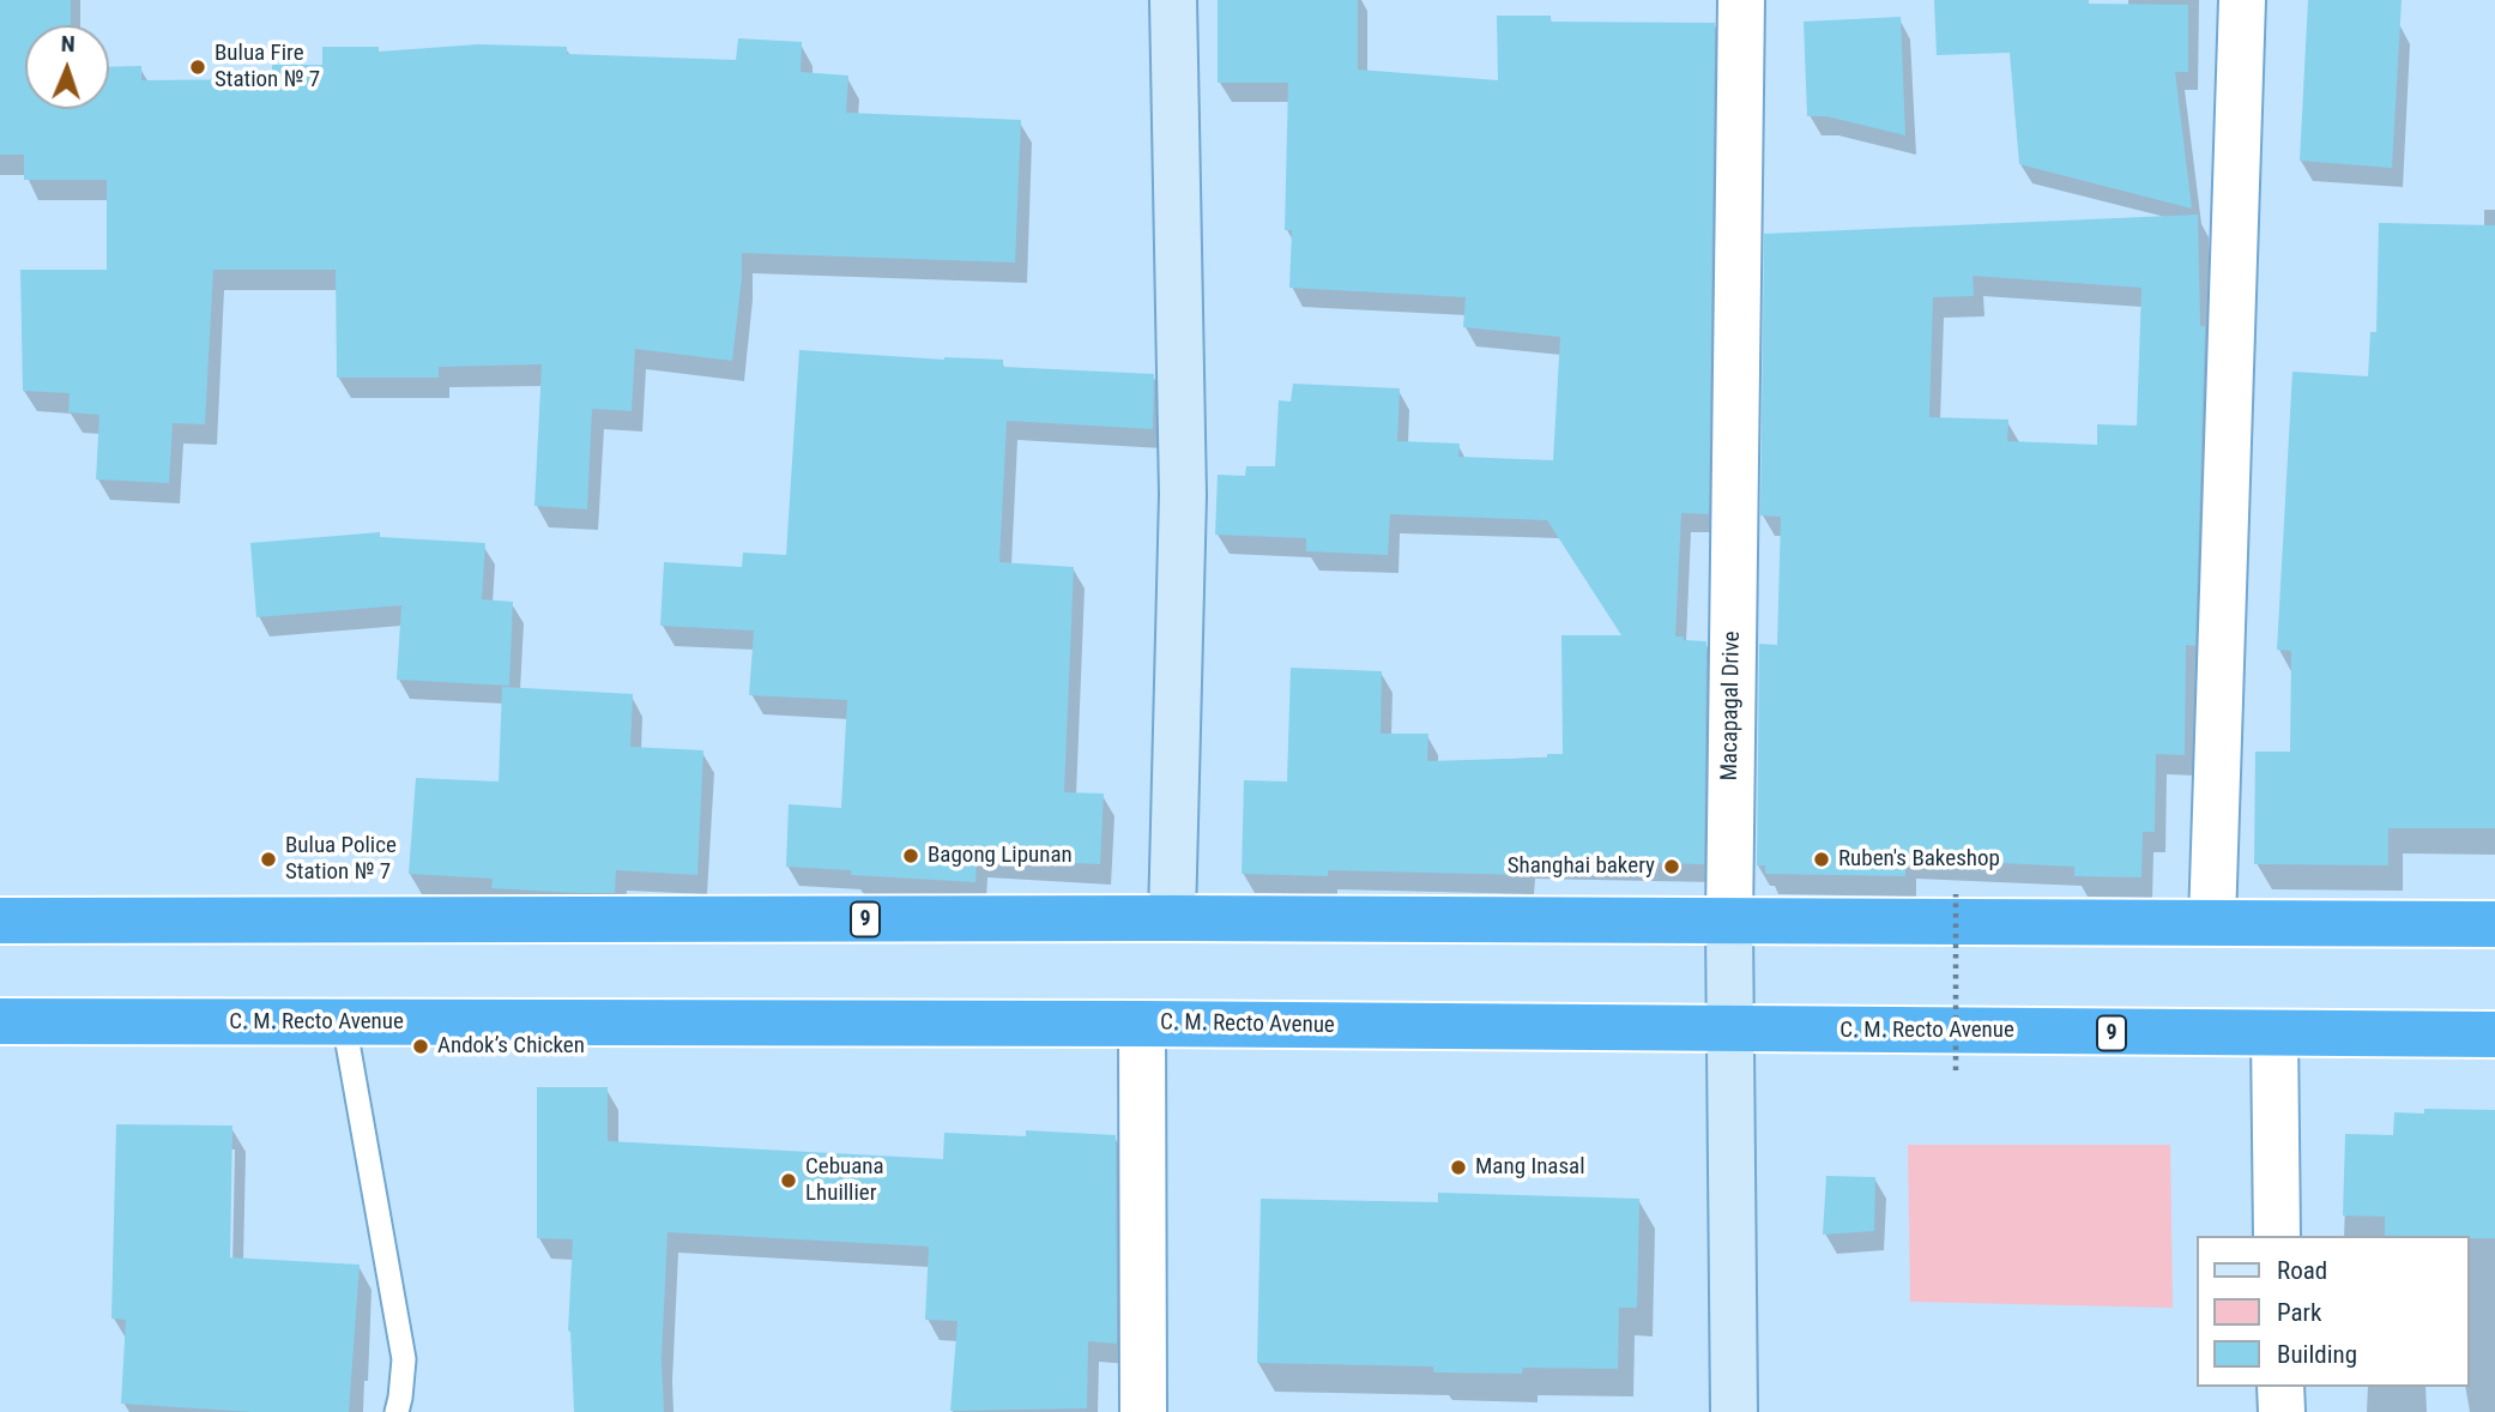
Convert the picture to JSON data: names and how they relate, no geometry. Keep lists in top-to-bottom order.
{
  "streets": {
    "highway": ["9", "C. M. Recto Avenue"],
    "street": ["Macapagal Drive"]
  },
  "crossings": [
    ["Macapagal Drive", "9"],
    ["Macapagal Drive", "C. M. Recto Avenue"]
  ],
  "places": [
    "Bulua Fire Station № 7",
    "Bagong Lipunan",
    "Bulua Police Station № 7",
    "Ruben's Bakeshop",
    "Shanghai bakery",
    "Andok’s Chicken",
    "Mang Inasal",
    "Cebuana Lhuillier"
  ],
  "legend": ["Road", "Park", "Building"],
  "north": "top"
}
